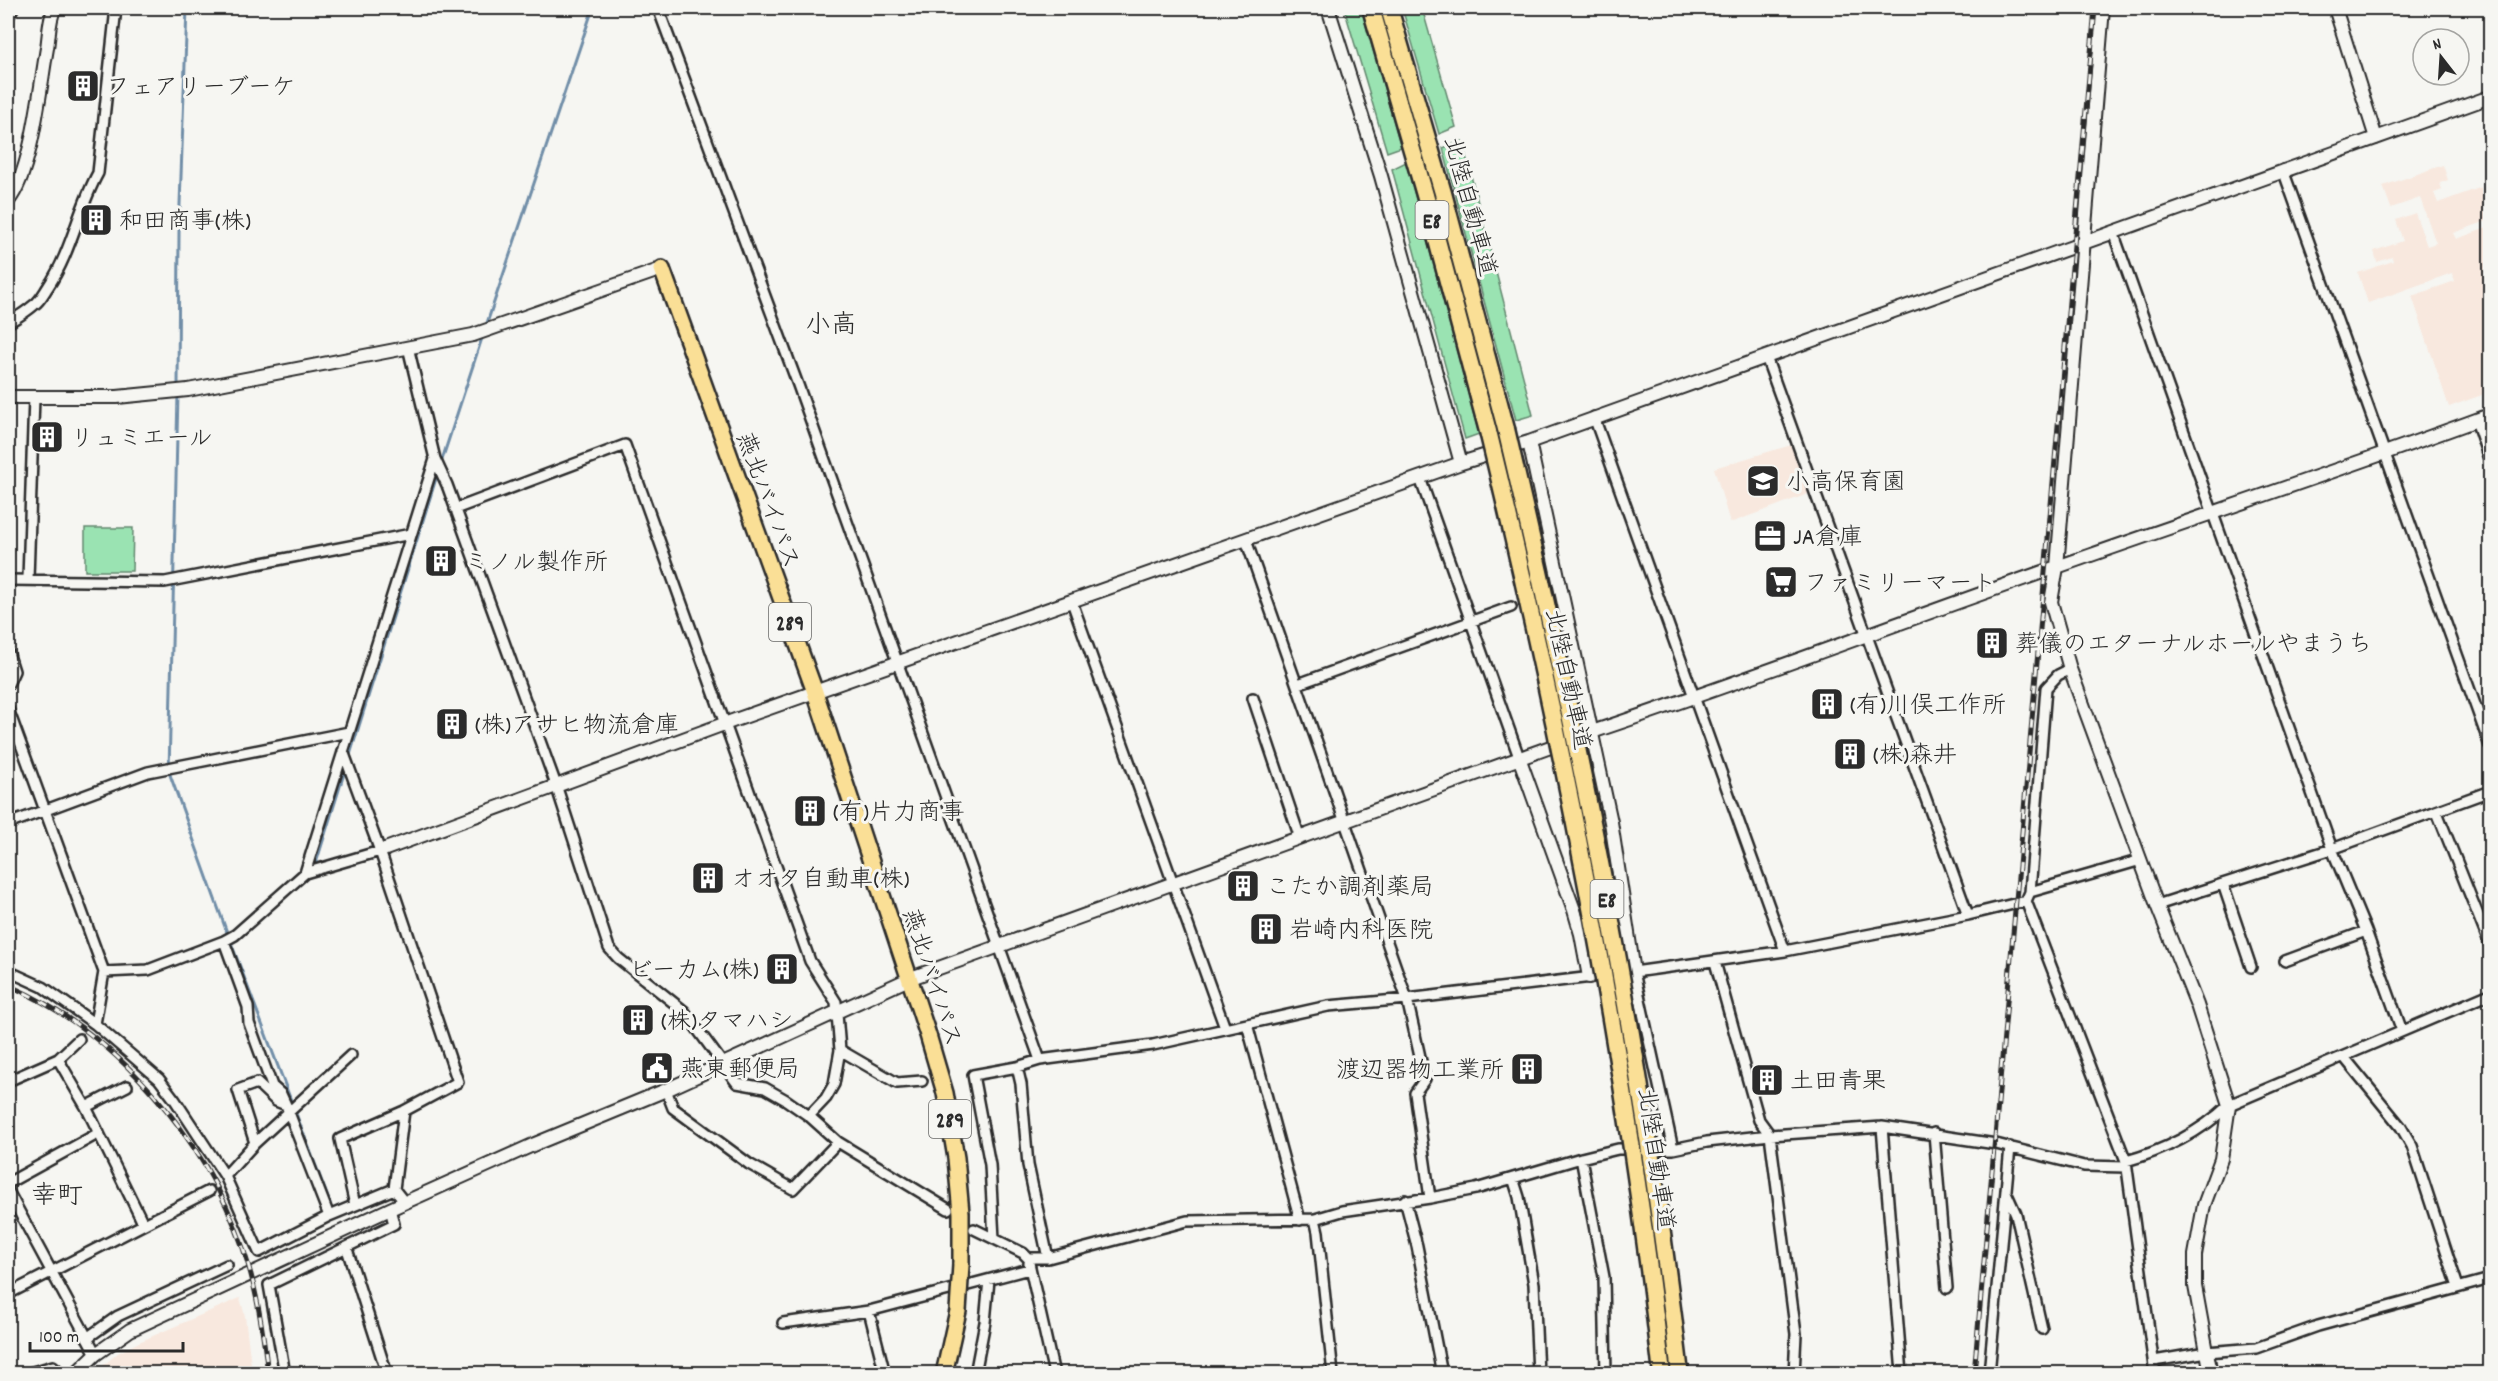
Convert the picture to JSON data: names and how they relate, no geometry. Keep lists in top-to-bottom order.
{
  "streets": {
    "highway": [
      "北陸自動車道",
      "E8",
      "燕北バイパス",
      "289"
    ]
  },
  "districts": ["小高", "幸町"],
  "places": {
    "building": [
      "フェアリーブーケ",
      "和田商事(株)",
      "リュミエール",
      "ミノル製作所",
      "葬儀のエターナルホールやまうち",
      "(有)川俣工作所",
      "(株)アサヒ物流倉庫",
      "(株)森井",
      "(有)片力商事",
      "オオタ自動車(株)",
      "こたか調剤薬局",
      "岩崎内科医院",
      "ビーカム(株)",
      "(株)タマハシ",
      "渡辺器物工業所",
      "土田青果"
    ],
    "school or university": ["小高保育園"],
    "office": ["JA倉庫"],
    "supermarket": ["ファミリーマート"],
    "public building": ["燕東郵便局"]
  },
  "scale_bar": "100 m",
  "north": "top"
}
